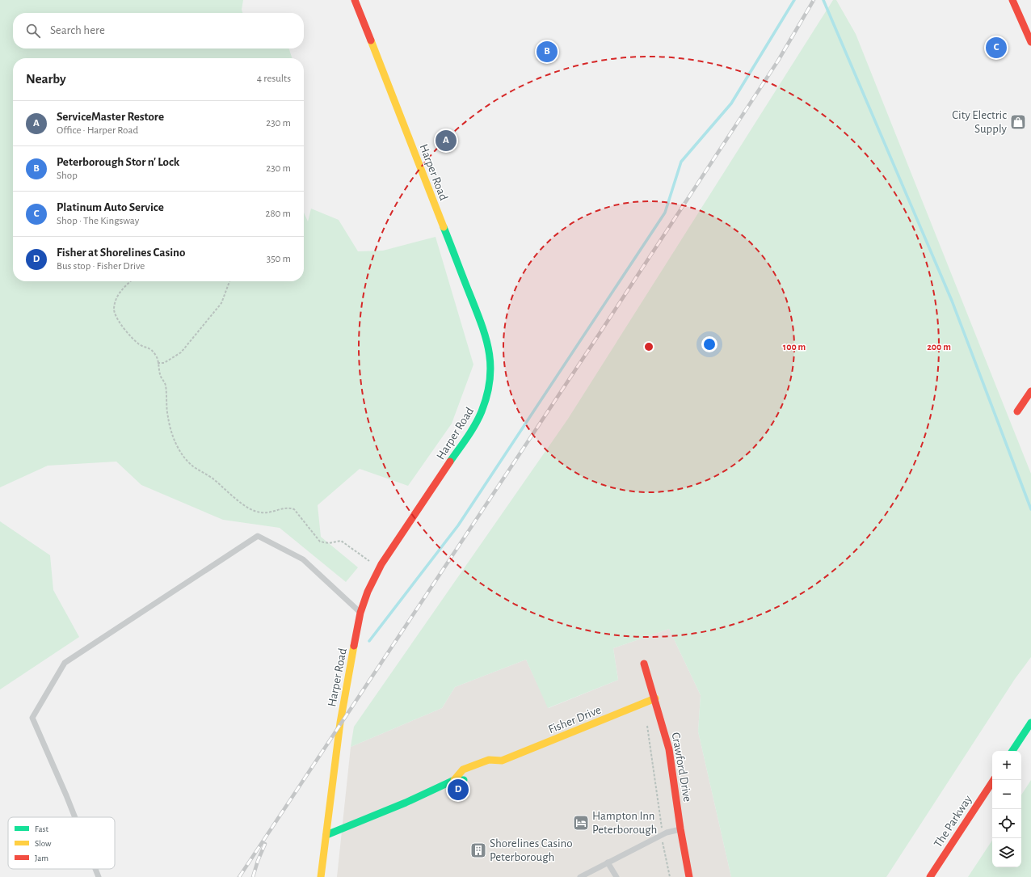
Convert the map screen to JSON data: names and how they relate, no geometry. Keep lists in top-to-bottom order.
{
  "streets": {
    "street": [
      "Harper Road",
      "Fisher Drive",
      "Crawford Drive",
      "The Parkway"
    ]
  },
  "crossings": [
    ["Harper Road", "Fisher Drive"],
    ["Fisher Drive", "Crawford Drive"]
  ],
  "places": {
    "shop": ["City Electric Supply"],
    "hotel": ["Hampton Inn Peterborough"],
    "building": ["Shorelines Casino Peterborough"]
  },
  "legend": ["Fast", "Slow", "Jam"],
  "page": {
    "search": "Search here",
    "pins": [
      "C",
      "B",
      "A",
      "D"
    ],
    "heading": ["Nearby", "4 results"],
    "list": [
      {
        "mark": "A",
        "name": "ServiceMaster Restore",
        "note": "Office · Harper Road",
        "value": "230 m"
      },
      {
        "mark": "B",
        "name": "Peterborough Stor n' Lock",
        "note": "Shop",
        "value": "230 m"
      },
      {
        "mark": "C",
        "name": "Platinum Auto Service",
        "note": "Shop · The Kingsway",
        "value": "280 m"
      },
      {
        "mark": "D",
        "name": "Fisher at Shorelines Casino",
        "note": "Bus stop · Fisher Drive",
        "value": "350 m"
      }
    ],
    "map_buttons": ["+", "−"]
  },
  "rings": ["100 m", "200 m"]
}
